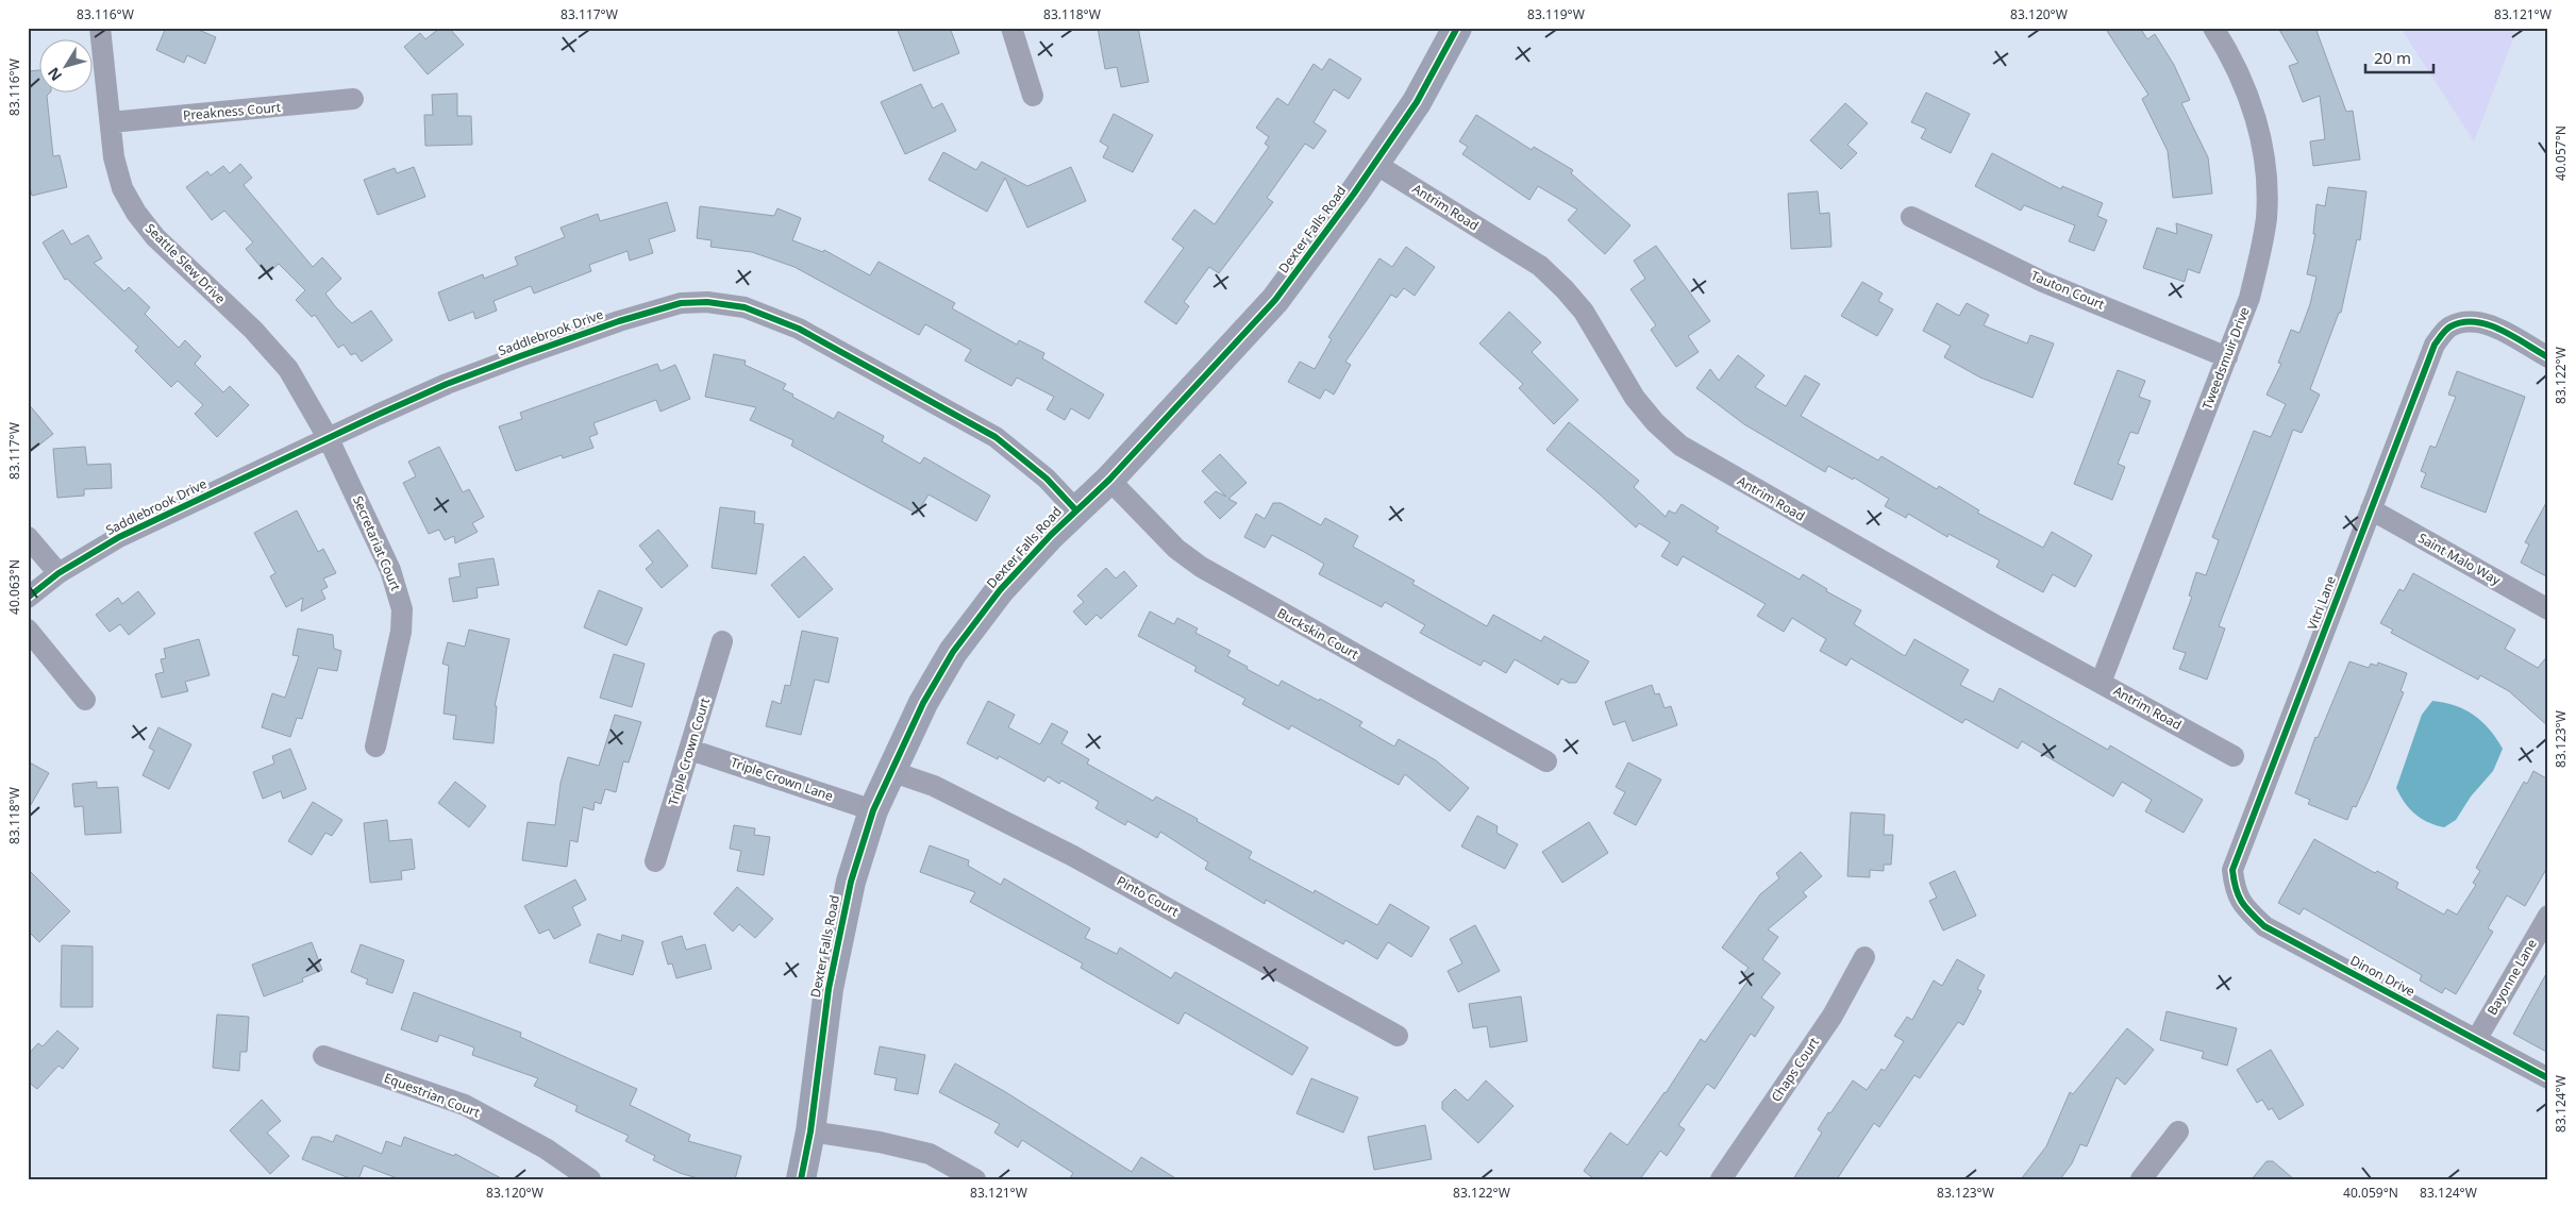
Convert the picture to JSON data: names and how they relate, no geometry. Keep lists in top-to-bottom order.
{
  "streets": {
    "street": [
      "Preakness Court",
      "Antrim Road",
      "Dexter Falls Road",
      "Seattle Slew Drive",
      "Tauton Court",
      "Saddlebrook Drive",
      "Tweedsmuir Drive",
      "Secretariat Court",
      "Saint Malo Way",
      "Vitri Lane",
      "Buckskin Court",
      "Triple Crown Court",
      "Triple Crown Lane",
      "Pinto Court",
      "Dinon Drive",
      "Bayonne Lane",
      "Chaps Court",
      "Equestrian Court"
    ]
  },
  "crossings": [
    ["Preakness Court", "Seattle Slew Drive"],
    ["Antrim Road", "Dexter Falls Road"],
    ["Antrim Road", "Tweedsmuir Drive"],
    ["Dexter Falls Road", "Saddlebrook Drive"],
    ["Dexter Falls Road", "Buckskin Court"],
    ["Dexter Falls Road", "Triple Crown Lane"],
    ["Dexter Falls Road", "Pinto Court"],
    ["Seattle Slew Drive", "Saddlebrook Drive"],
    ["Seattle Slew Drive", "Secretariat Court"],
    ["Tauton Court", "Tweedsmuir Drive"],
    ["Saddlebrook Drive", "Secretariat Court"],
    ["Saint Malo Way", "Vitri Lane"],
    ["Vitri Lane", "Dinon Drive"],
    ["Triple Crown Court", "Triple Crown Lane"],
    ["Dinon Drive", "Bayonne Lane"]
  ],
  "scale_bar": "20 m",
  "north": "bottom left",
  "coordinates": [
    "83.116°W",
    "83.117°W",
    "83.118°W",
    "83.119°W",
    "83.120°W",
    "83.121°W",
    "40.057°N",
    "83.122°W",
    "40.063°N",
    "83.123°W",
    "83.124°W",
    "40.059°N"
  ]
}
